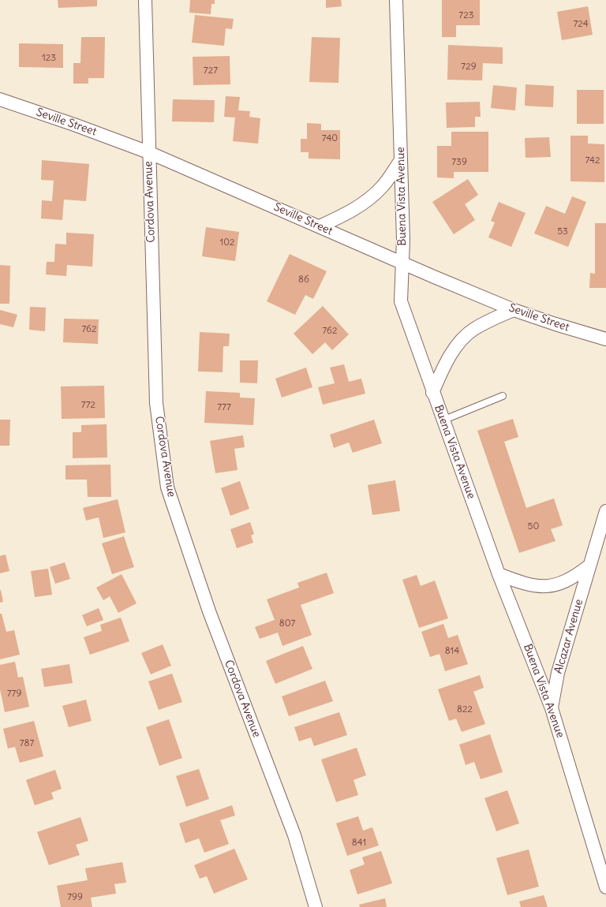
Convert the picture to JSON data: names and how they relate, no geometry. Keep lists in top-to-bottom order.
{
  "streets": {
    "street": [
      "Seville Street",
      "Buena Vista Avenue",
      "Cordova Avenue",
      "Alcazar Avenue"
    ]
  },
  "crossings": [
    ["Seville Street", "Buena Vista Avenue"],
    ["Seville Street", "Cordova Avenue"],
    ["Buena Vista Avenue", "Alcazar Avenue"]
  ],
  "house_numbers": [
    "723",
    "724",
    "123",
    "729",
    "727",
    "740",
    "742",
    "739",
    "53",
    "102",
    "86",
    "762",
    "762",
    "772",
    "777",
    "50",
    "807",
    "814",
    "779",
    "822",
    "787",
    "841",
    "799"
  ]
}
